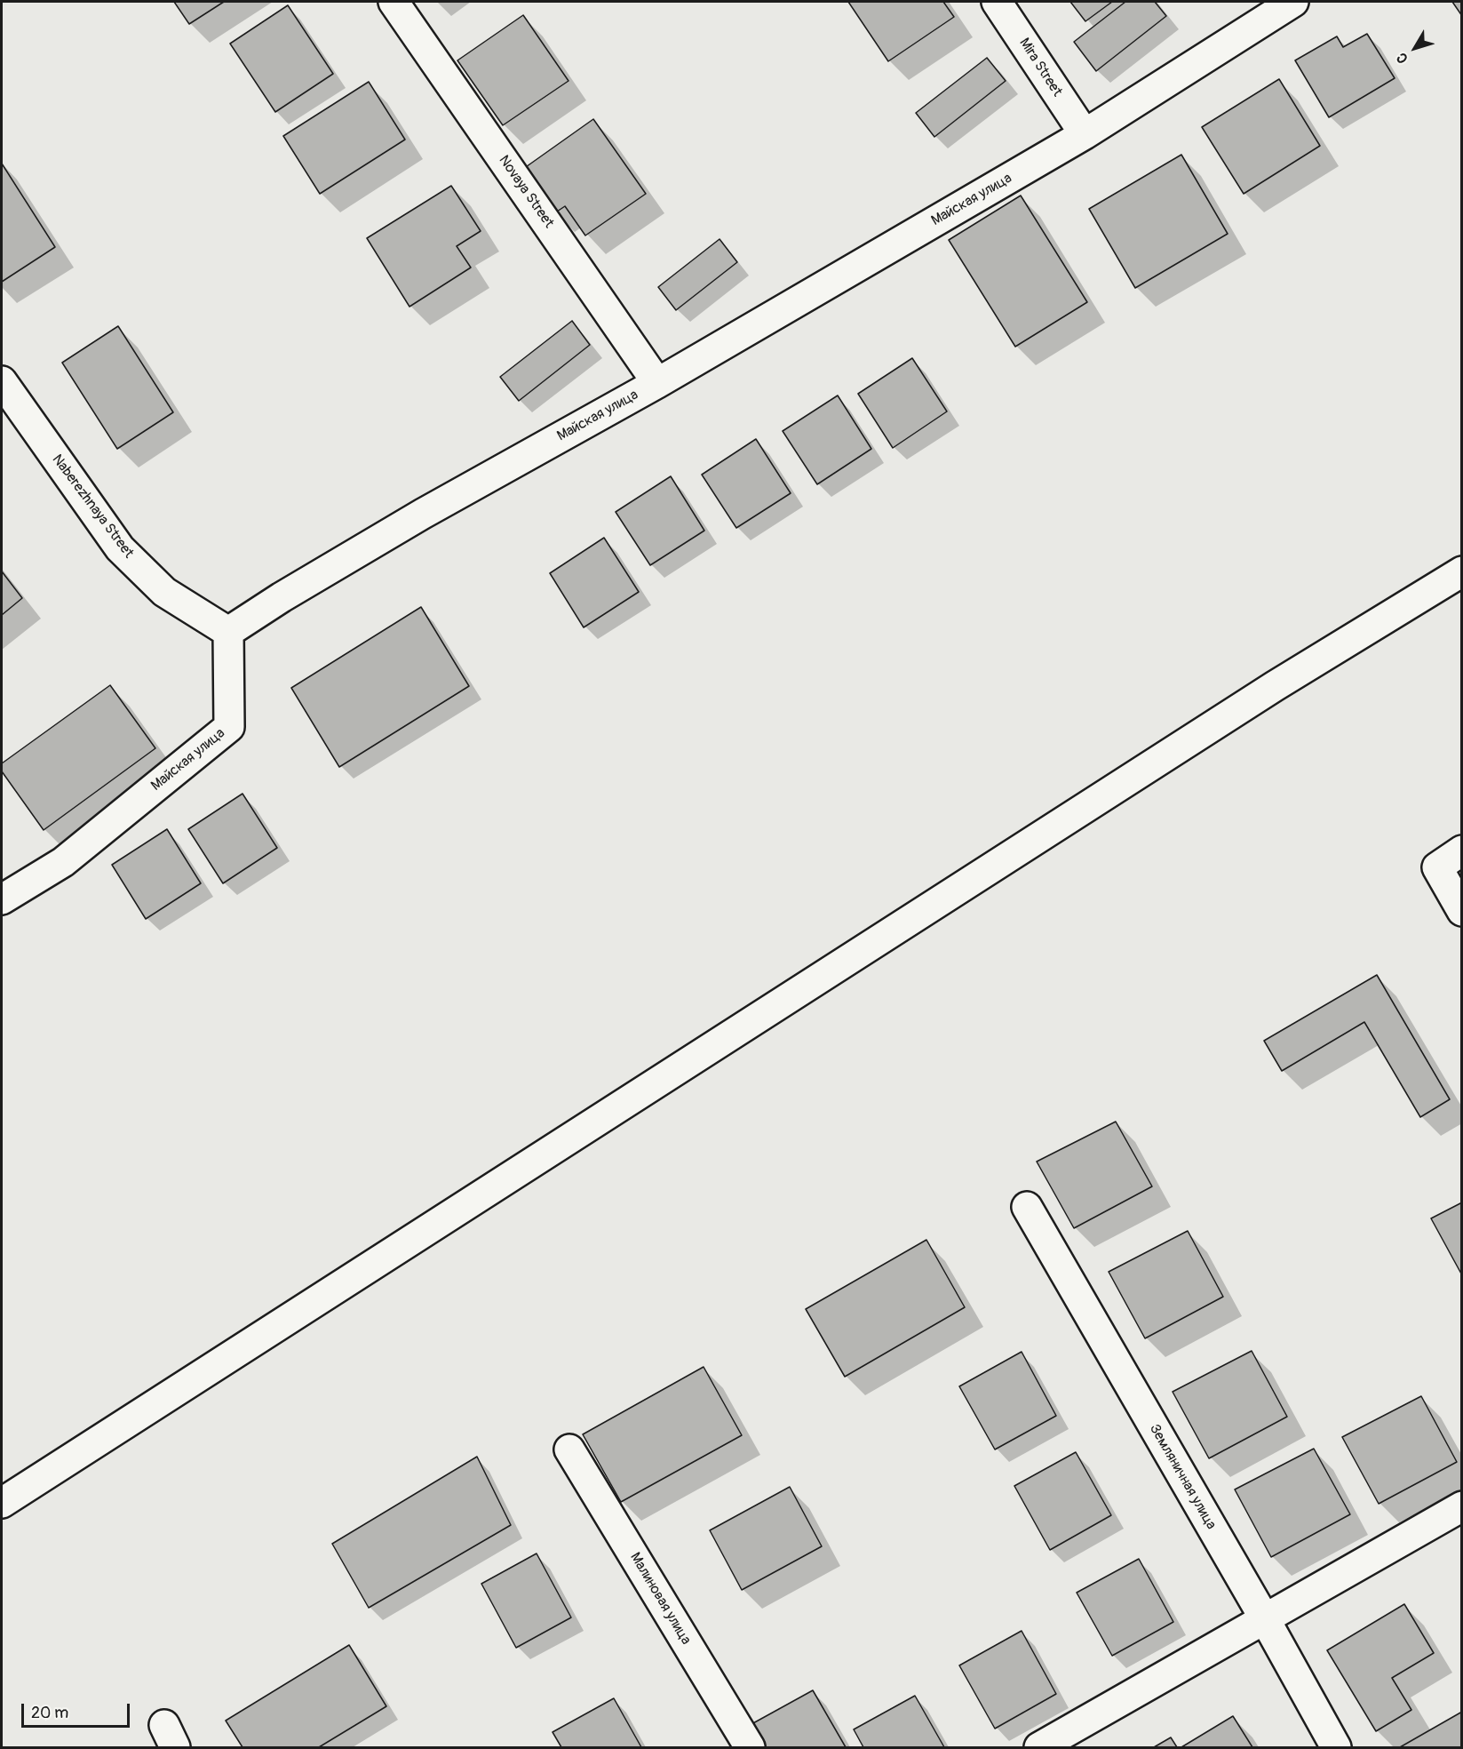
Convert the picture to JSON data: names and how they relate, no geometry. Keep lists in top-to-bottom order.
{
  "streets": {
    "street": [
      "Mira Street",
      "Novaya Street",
      "Майская улица",
      "Naberezhnaya Street",
      "Земляничная улица",
      "Малиновая улица"
    ]
  },
  "crossings": [
    ["Mira Street", "Майская улица"],
    ["Novaya Street", "Майская улица"],
    ["Майская улица", "Naberezhnaya Street"]
  ],
  "scale_bar": "20 m",
  "north": "bottom left"
}
